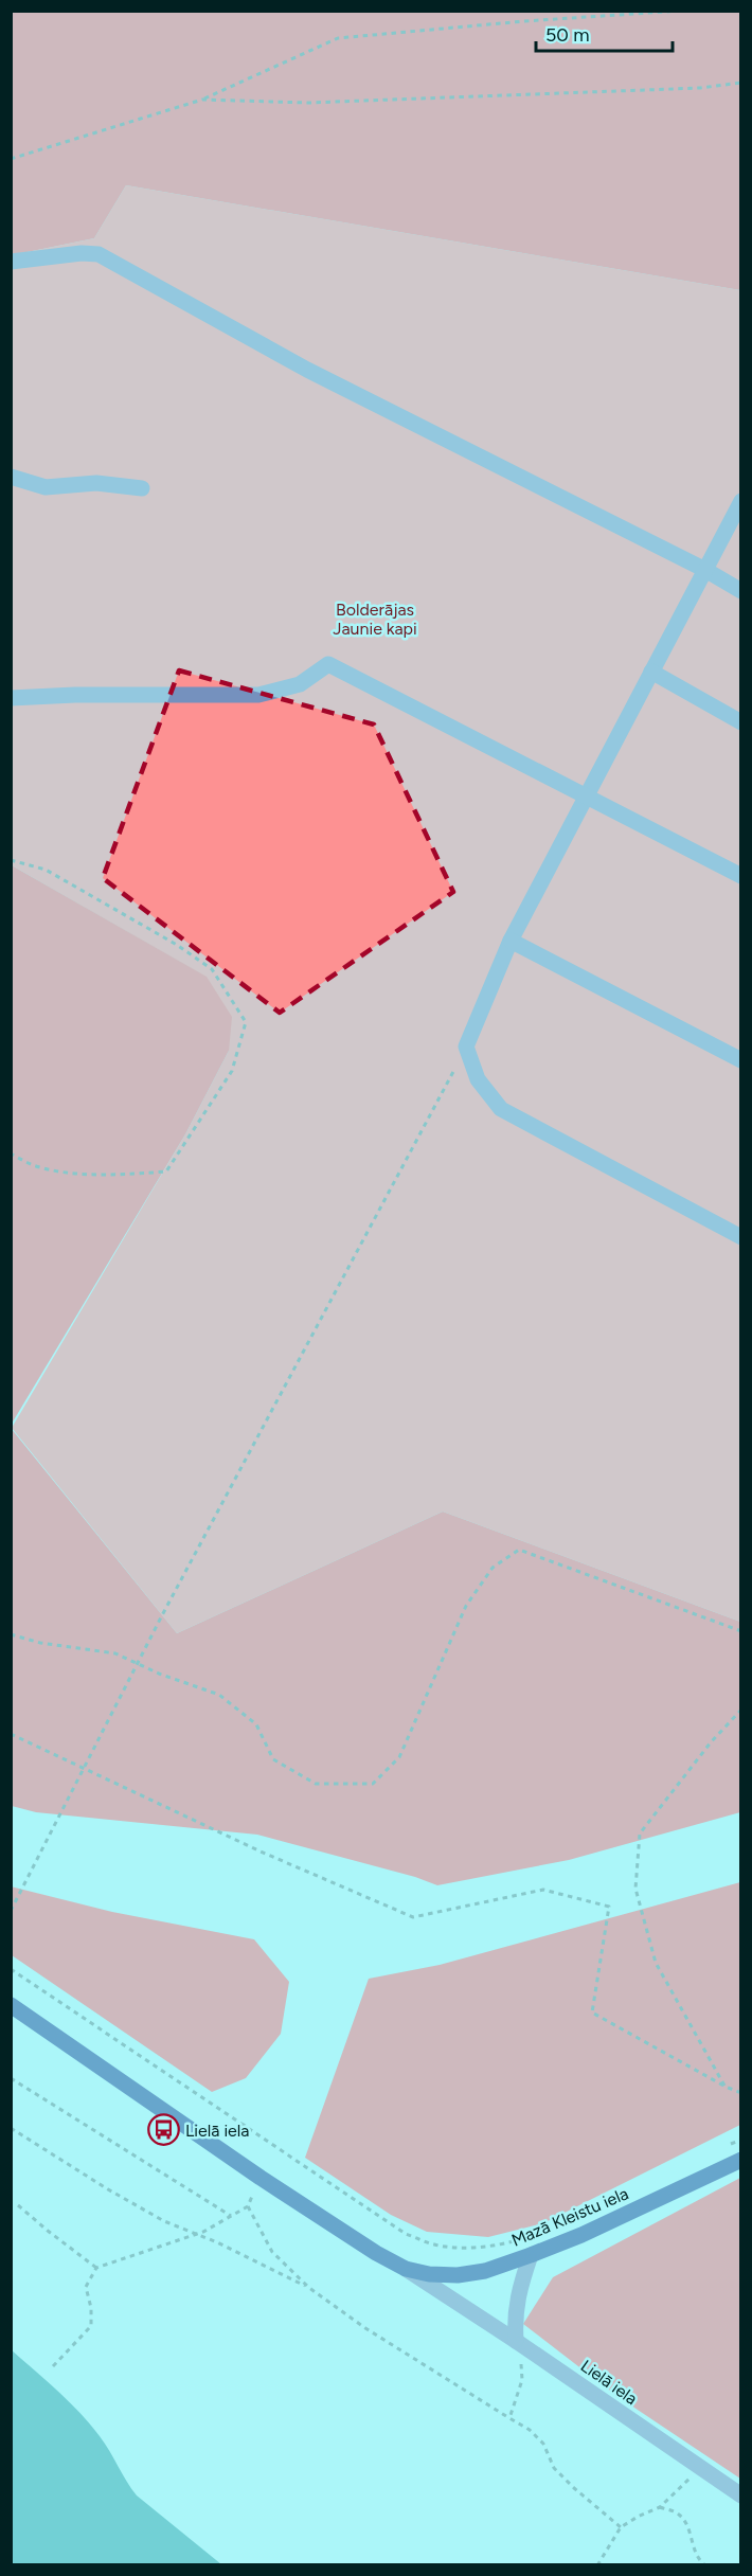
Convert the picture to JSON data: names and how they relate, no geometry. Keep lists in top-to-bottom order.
{
  "streets": {
    "main road": ["Mazā Kleistu iela", "Lielā iela"]
  },
  "crossings": [
    ["Mazā Kleistu iela", "Lielā iela"]
  ],
  "parks": ["Bolderājas Jaunie kapi"],
  "places": {
    "bus stop": ["Lielā iela"]
  },
  "scale_bar": "50 m"
}
